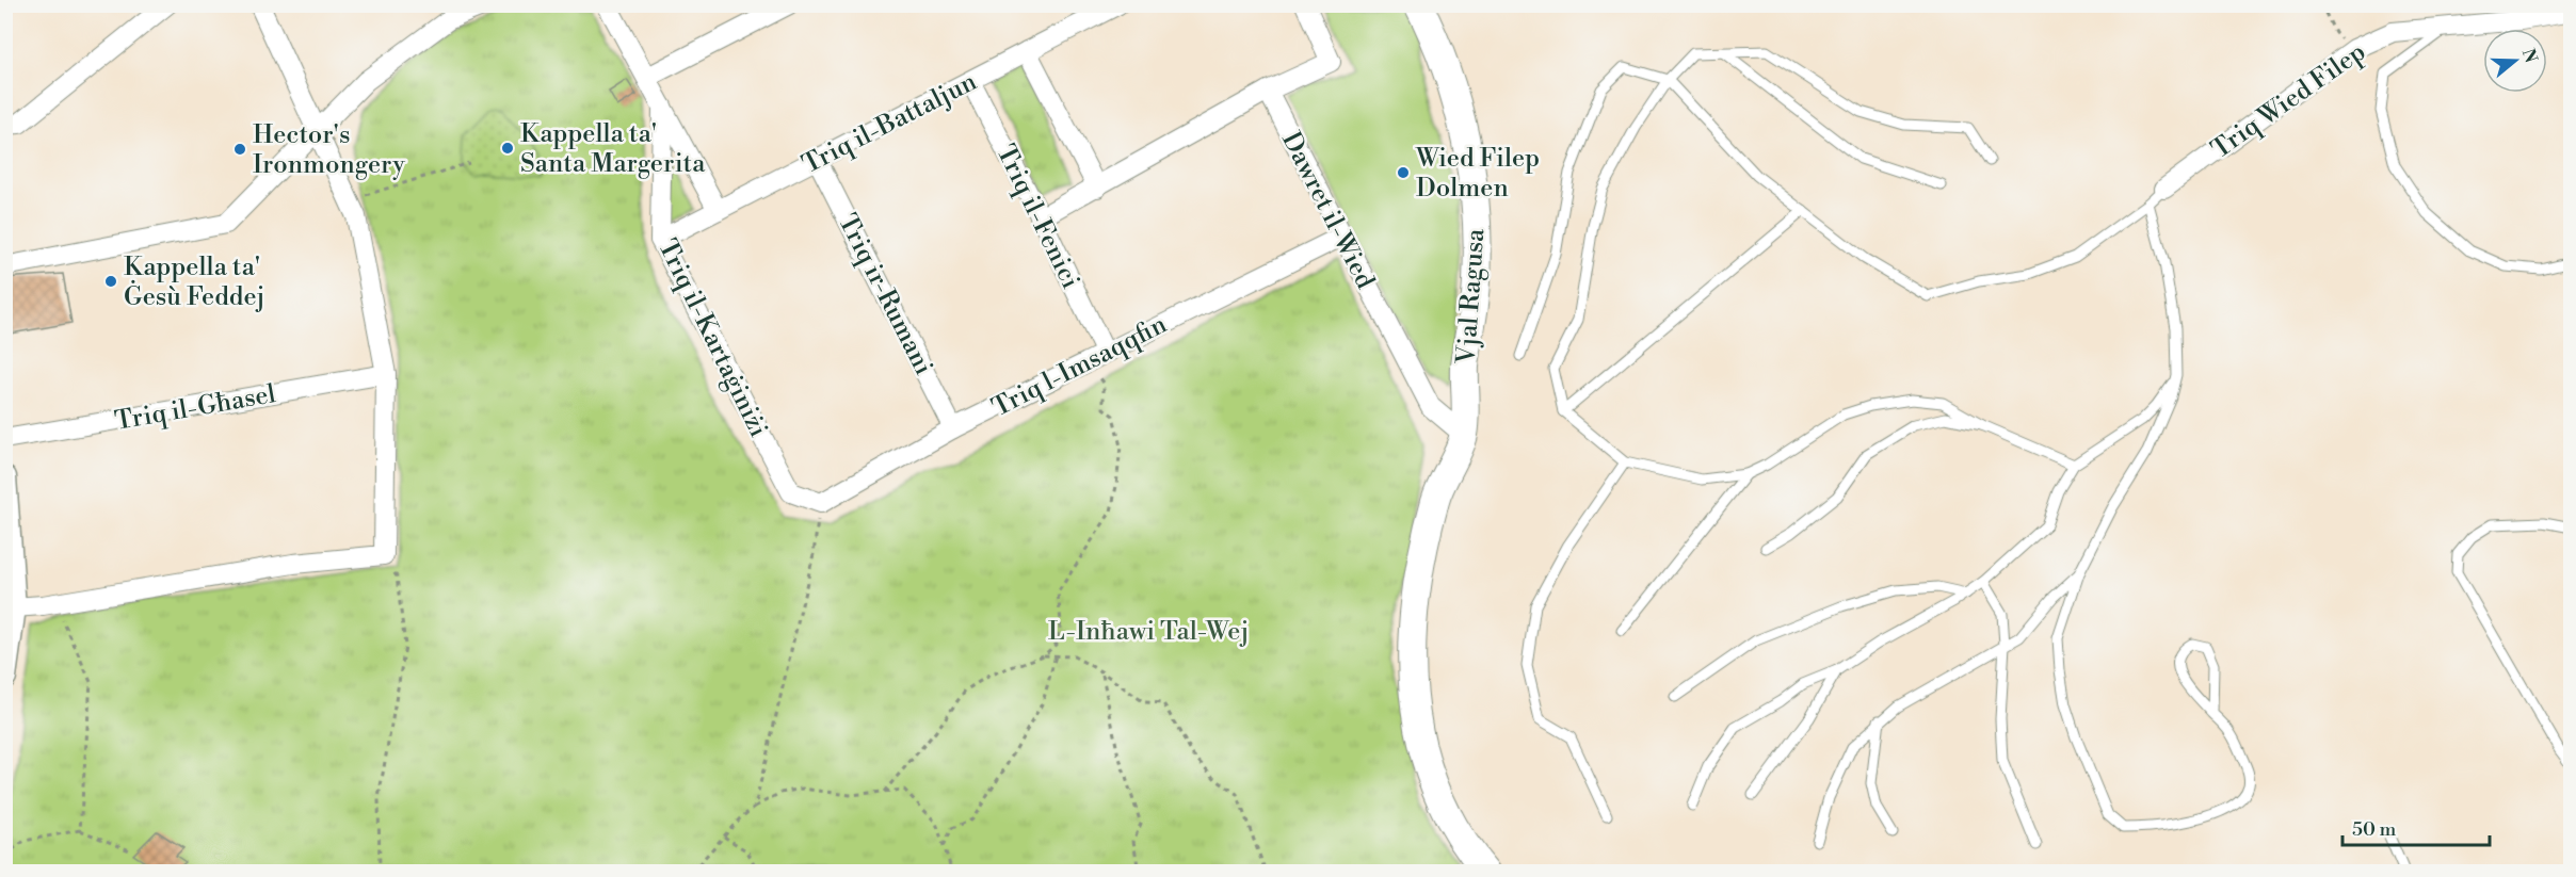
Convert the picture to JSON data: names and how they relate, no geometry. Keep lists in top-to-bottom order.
{
  "streets": {
    "main road": ["Vjal Ragusa"],
    "street": [
      "Triq Wied Filep",
      "Triq il-Battaljun",
      "Dawret il-Wied",
      "Triq il-Fenici",
      "Triq ir-Rumani",
      "Triq il-Kartaġiniżi",
      "Triq l-Imsaqqfin",
      "Triq il-Għasel"
    ]
  },
  "crossings": [
    ["Triq il-Battaljun", "Triq il-Fenici"],
    ["Triq il-Battaljun", "Triq ir-Rumani"],
    ["Triq il-Battaljun", "Triq il-Kartaġiniżi"],
    ["Dawret il-Wied", "Vjal Ragusa"],
    ["Dawret il-Wied", "Triq l-Imsaqqfin"],
    ["Triq il-Fenici", "Triq l-Imsaqqfin"],
    ["Triq ir-Rumani", "Triq l-Imsaqqfin"],
    ["Triq il-Kartaġiniżi", "Triq l-Imsaqqfin"]
  ],
  "parks": ["L-Inħawi Tal-Wej"],
  "places": [
    "Kappella ta' Santa Margerita",
    "Hector's Ironmongery",
    "Wied Filep Dolmen",
    "Kappella ta' Ġesù Feddej"
  ],
  "scale_bar": "50 m",
  "north": "right"
}
